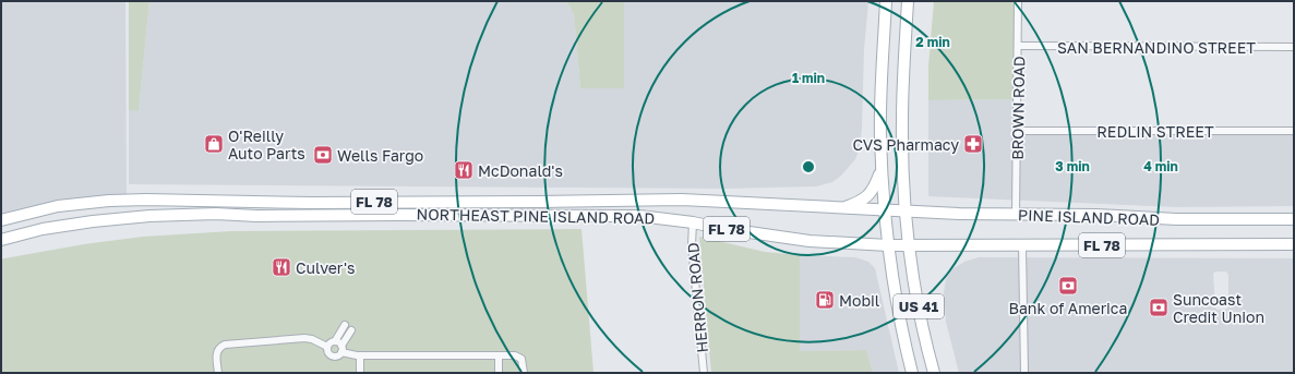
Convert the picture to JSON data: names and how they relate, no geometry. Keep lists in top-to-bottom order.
{
  "streets": {
    "main road": [
      "FL 78",
      "NORTHEAST PINE ISLAND ROAD",
      "PINE ISLAND ROAD",
      "US 41"
    ],
    "street": [
      "SAN BERNANDINO STREET",
      "BROWN ROAD",
      "REDLIN STREET",
      "HERRON ROAD"
    ]
  },
  "crossings": [
    ["SAN BERNANDINO STREET", "BROWN ROAD"],
    ["BROWN ROAD", "REDLIN STREET"],
    ["BROWN ROAD", "PINE ISLAND ROAD"],
    ["NORTHEAST PINE ISLAND ROAD", "PINE ISLAND ROAD"],
    ["NORTHEAST PINE ISLAND ROAD", "HERRON ROAD"],
    ["NORTHEAST PINE ISLAND ROAD", "US 41"],
    ["PINE ISLAND ROAD", "US 41"]
  ],
  "places": {
    "shop": ["O'Reilly Auto Parts"],
    "pharmacy": ["CVS Pharmacy"],
    "bank": ["Wells Fargo", "Bank of America", "Suncoast Credit Union"],
    "restaurant": ["McDonald's", "Culver's"],
    "fuel station": ["Mobil"]
  },
  "rings": [
    "2 min",
    "1 min",
    "3 min",
    "4 min"
  ]
}
